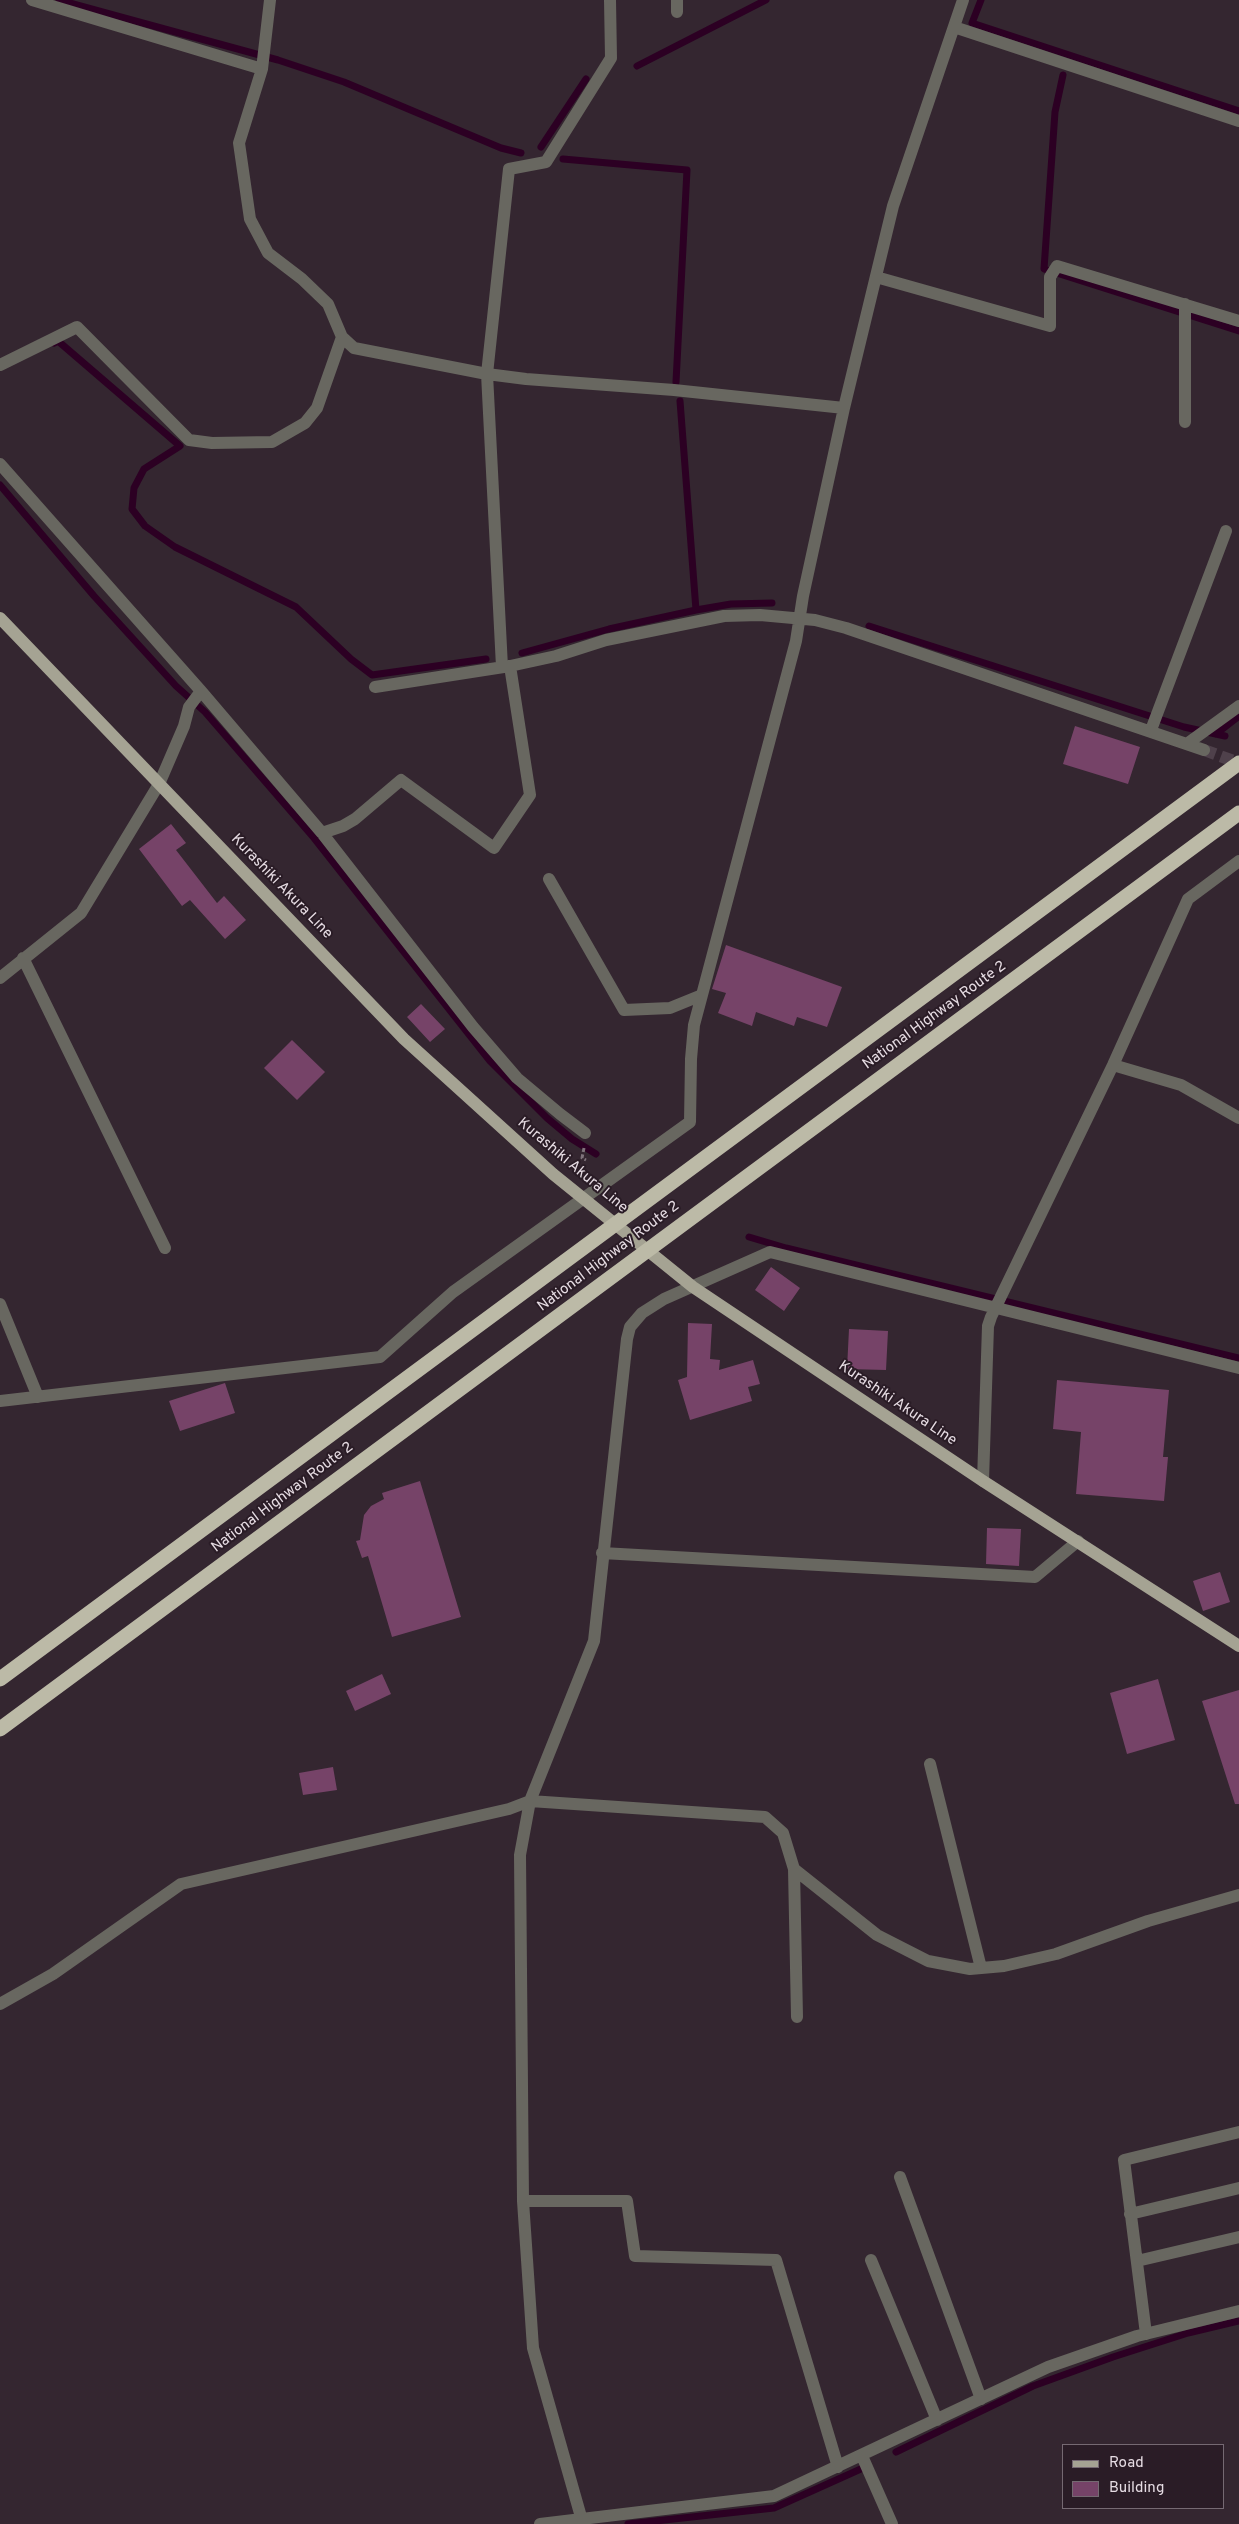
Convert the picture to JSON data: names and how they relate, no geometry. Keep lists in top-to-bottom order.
{
  "streets": {
    "highway": ["National Highway Route 2"],
    "main road": ["Kurashiki Akura Line"]
  },
  "crossings": [
    ["Kurashiki Akura Line", "National Highway Route 2"]
  ],
  "legend": ["Road", "Building"]
}
